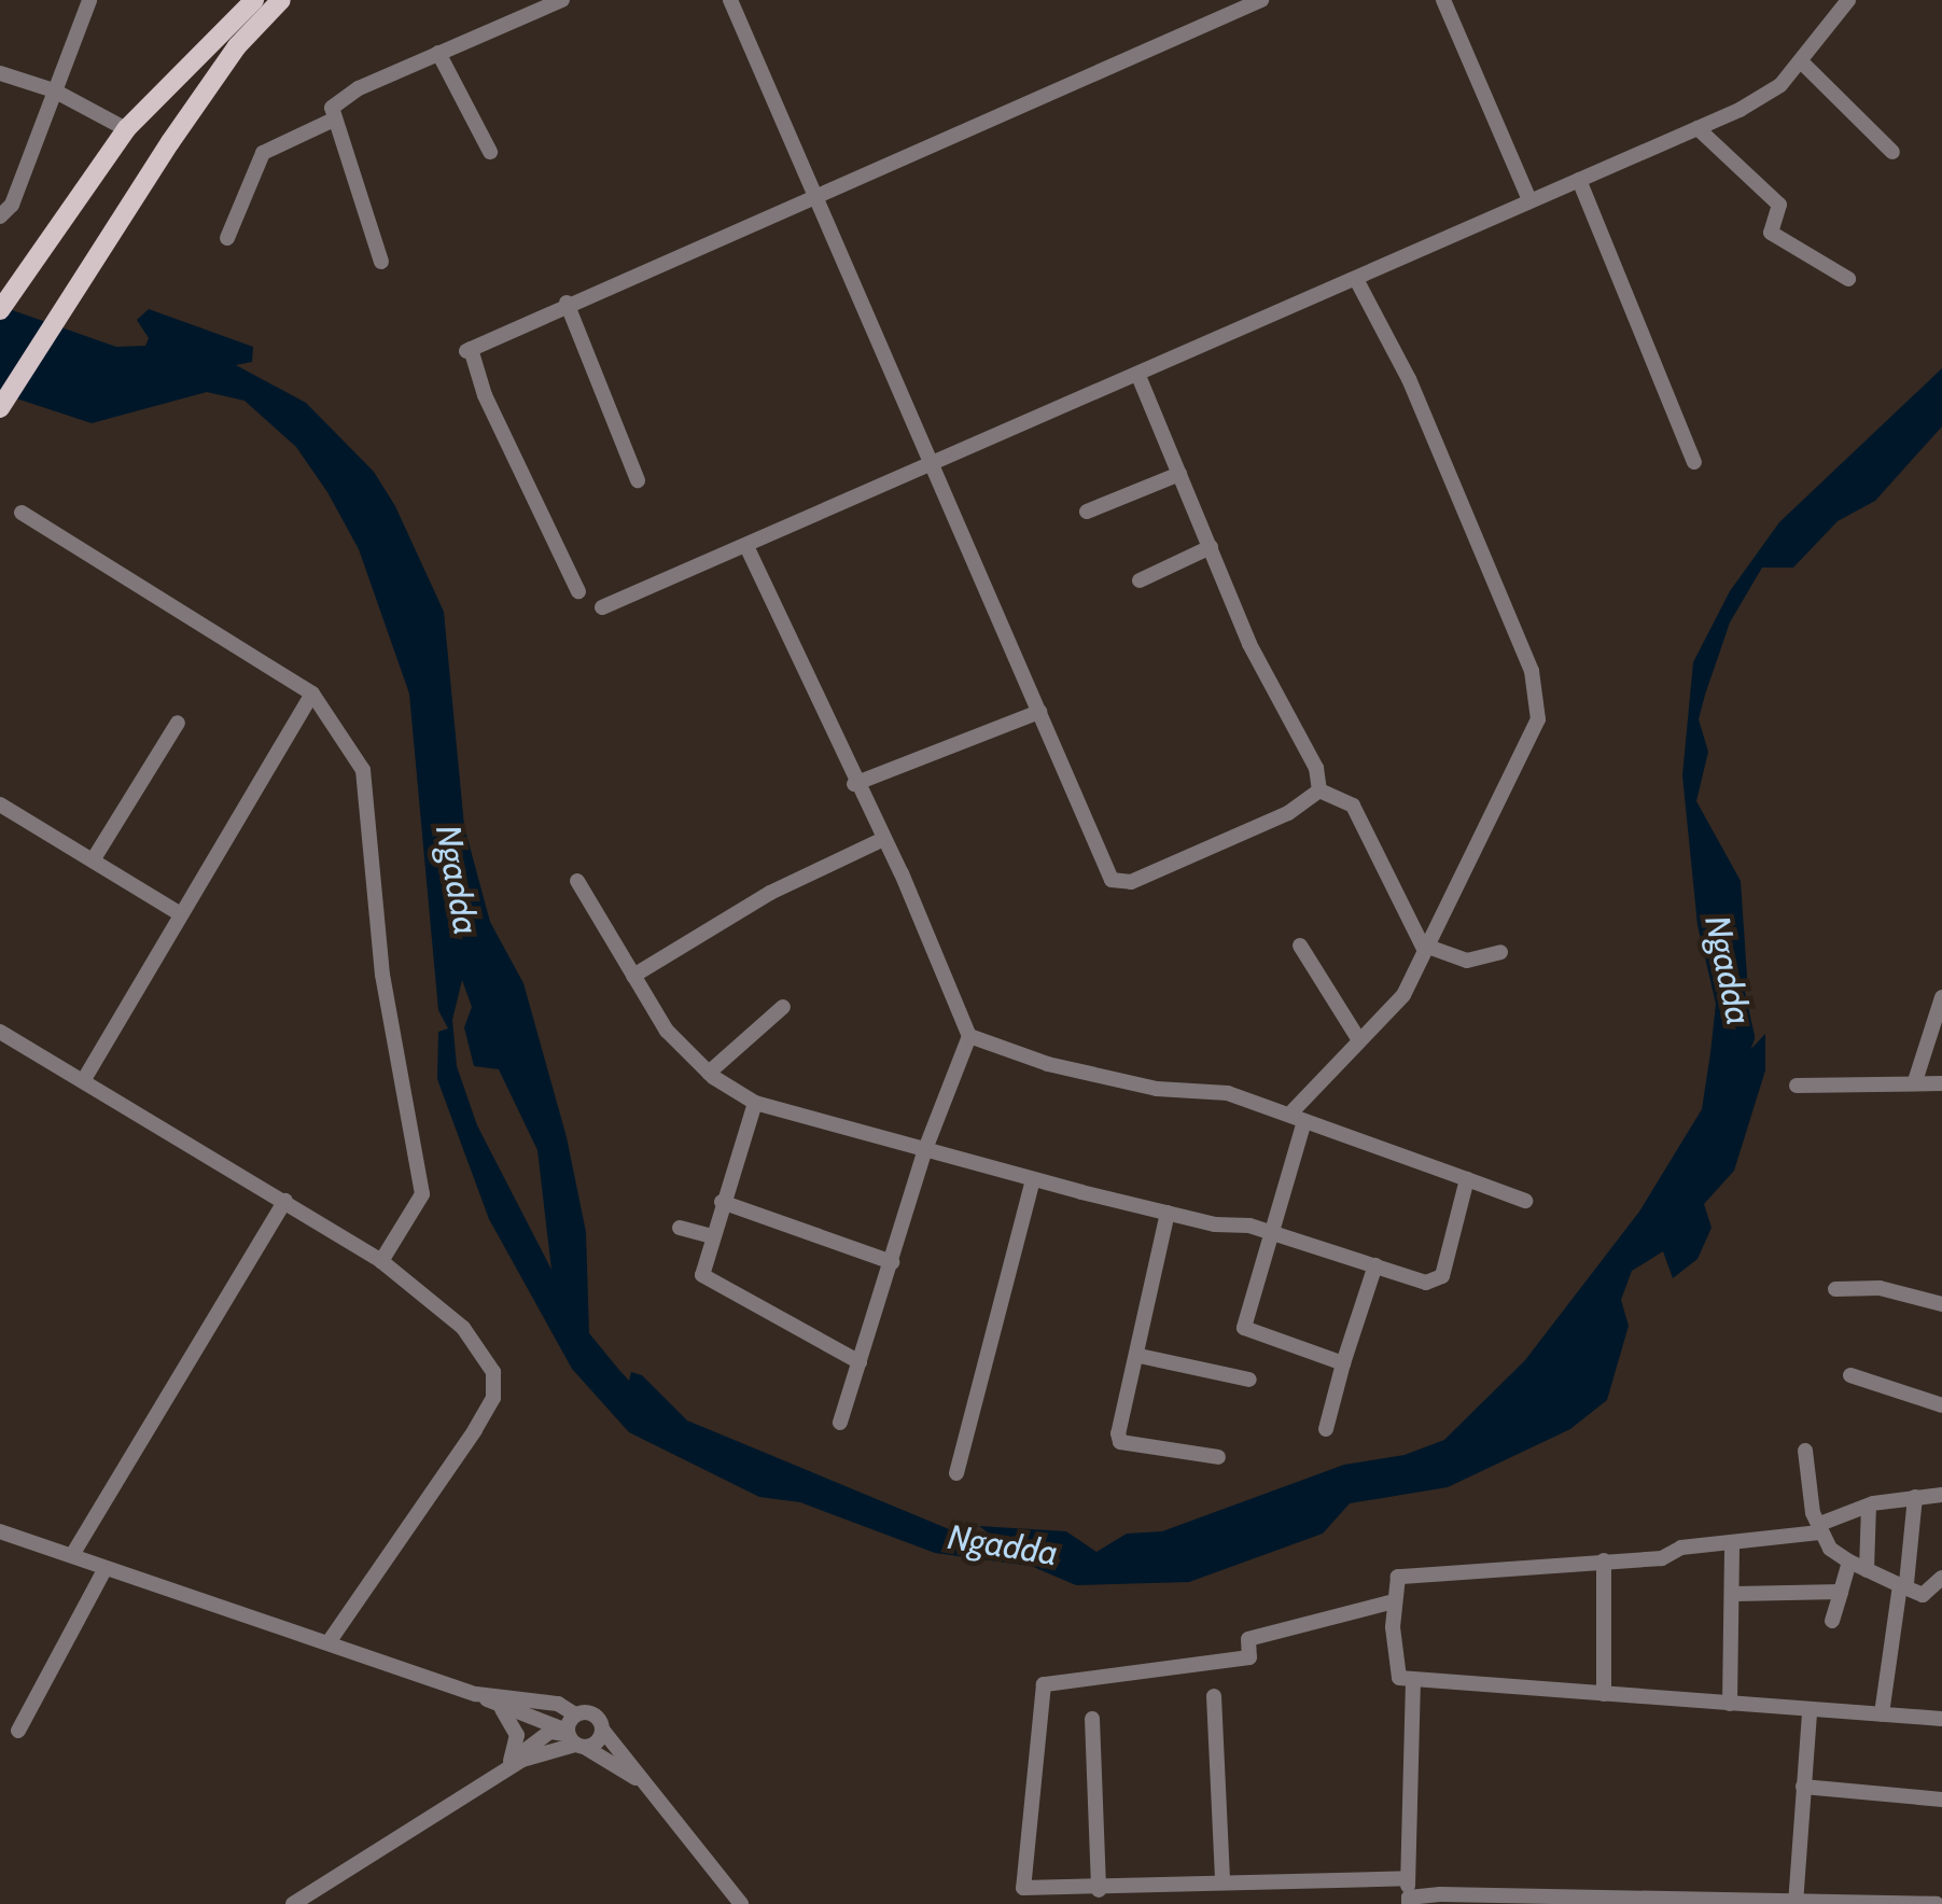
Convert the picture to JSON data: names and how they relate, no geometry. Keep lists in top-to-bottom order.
{
  "water": ["Ngadda"]
}
